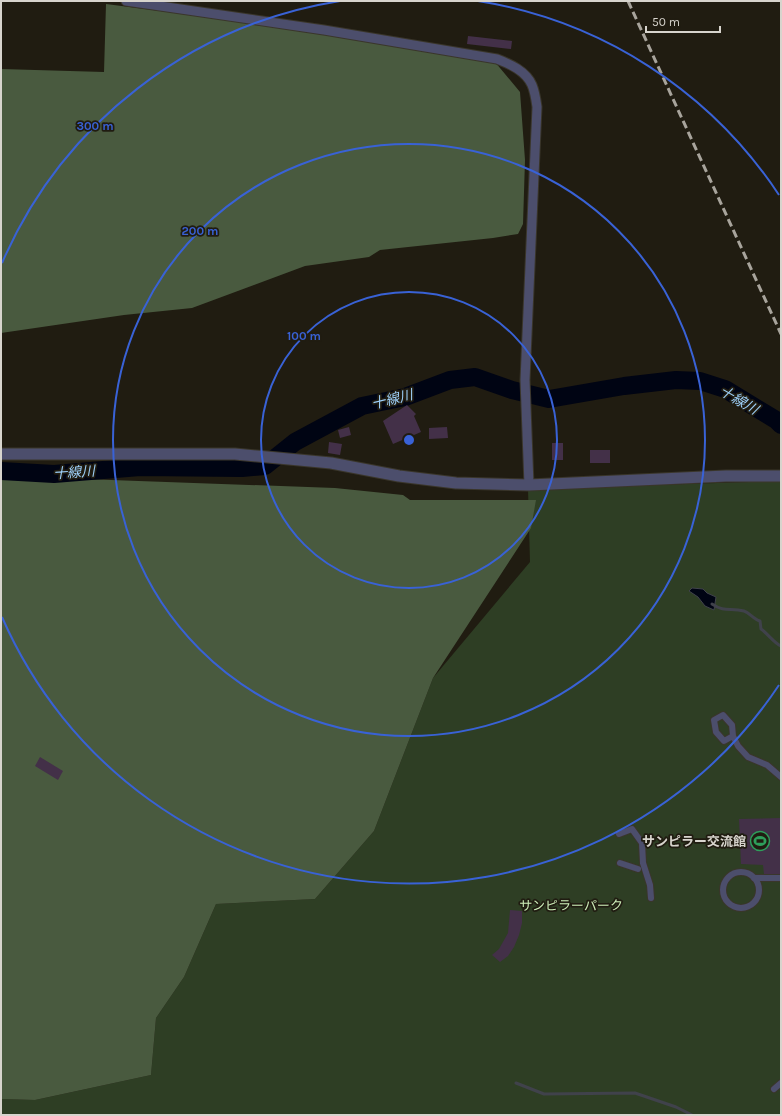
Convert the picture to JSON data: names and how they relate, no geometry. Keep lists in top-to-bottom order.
{
  "water": ["十線川"],
  "parks": ["サンピラーパーク"],
  "places": {
    "sports": ["サンピラー交流館"]
  },
  "scale_bar": "50 m",
  "rings": ["300 m", "200 m", "100 m"]
}
